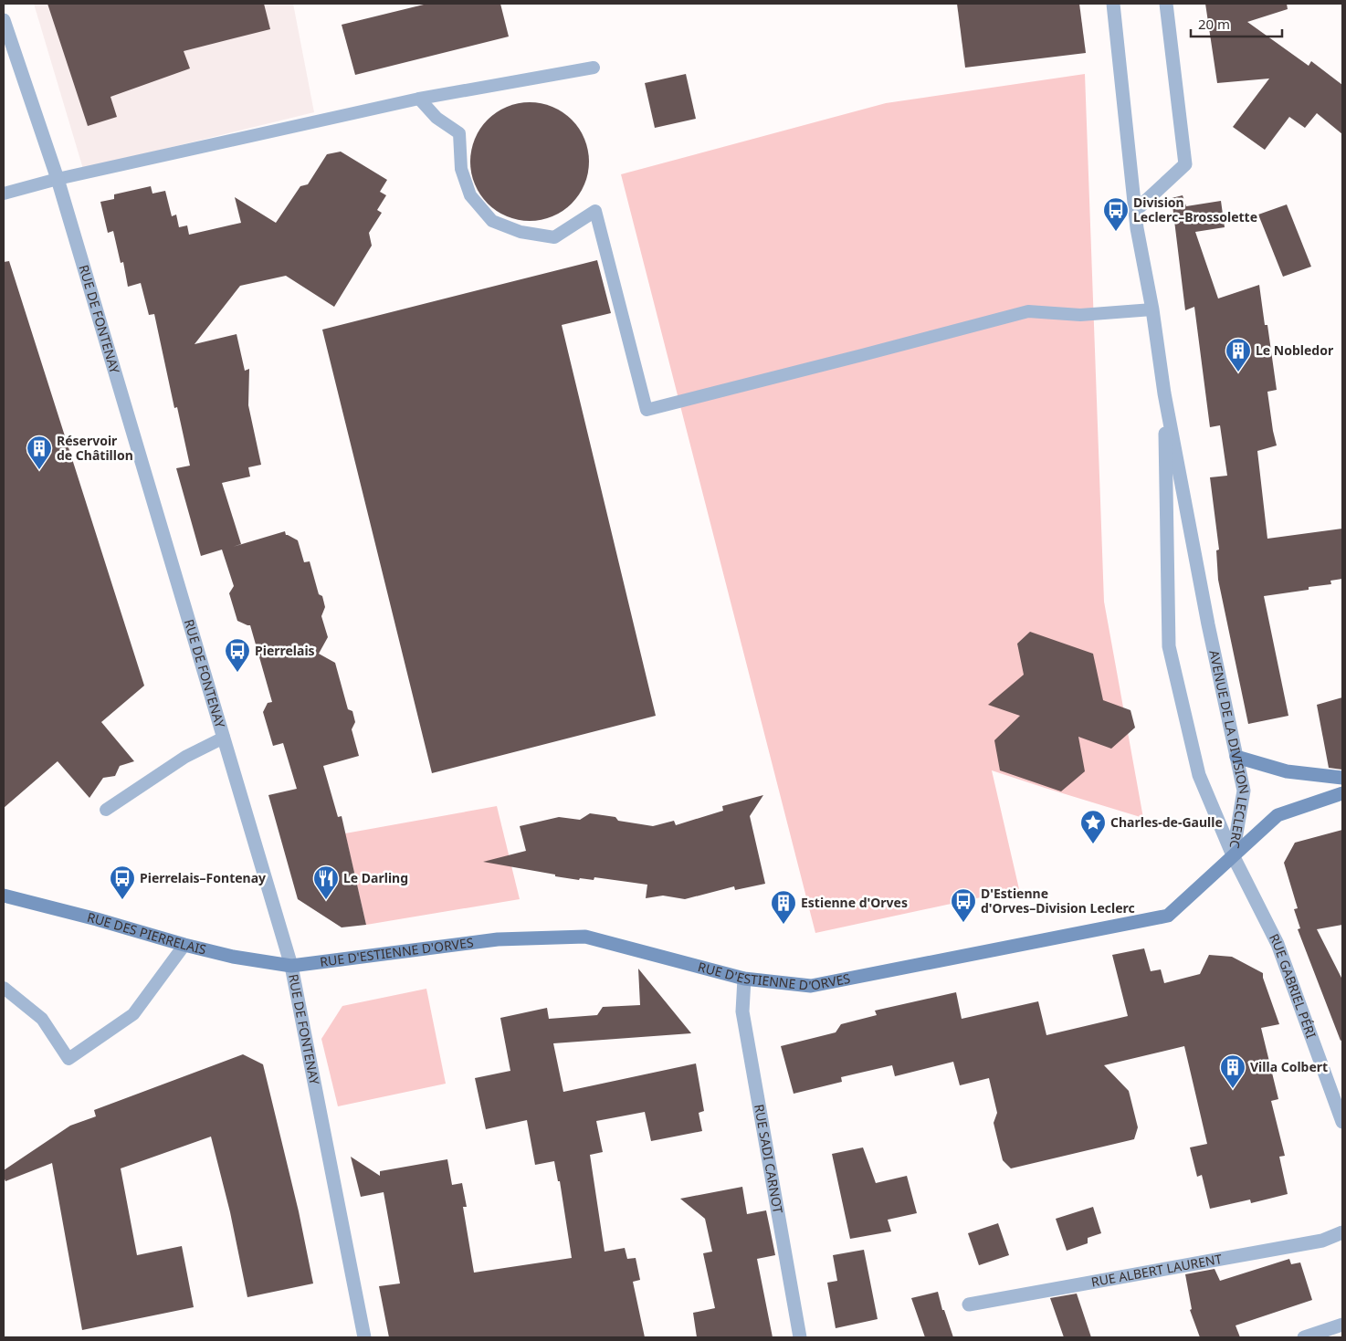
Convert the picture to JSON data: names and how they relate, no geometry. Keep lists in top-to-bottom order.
{
  "streets": {
    "main road": ["RUE DES PIERRELAIS", "RUE D'ESTIENNE D'ORVES"],
    "street": [
      "RUE DE FONTENAY",
      "AVENUE DE LA DIVISION LECLERC",
      "RUE GABRIEL PÉRI",
      "RUE SADI CARNOT",
      "RUE ALBERT LAURENT"
    ]
  },
  "crossings": [
    ["RUE DE FONTENAY", "RUE DES PIERRELAIS"],
    ["RUE DE FONTENAY", "RUE D'ESTIENNE D'ORVES"],
    ["AVENUE DE LA DIVISION LECLERC", "RUE D'ESTIENNE D'ORVES"],
    ["AVENUE DE LA DIVISION LECLERC", "RUE GABRIEL PÉRI"],
    ["RUE DES PIERRELAIS", "RUE D'ESTIENNE D'ORVES"],
    ["RUE D'ESTIENNE D'ORVES", "RUE GABRIEL PÉRI"],
    ["RUE D'ESTIENNE D'ORVES", "RUE SADI CARNOT"]
  ],
  "places": {
    "bus stop": [
      "Division Leclerc–Brossolette",
      "Pierrelais",
      "Pierrelais–Fontenay",
      "D'Estienne d'Orves–Division Leclerc"
    ],
    "building": [
      "Le Nobledor",
      "Réservoir de Châtillon",
      "Estienne d'Orves",
      "Villa Colbert"
    ],
    "place": ["Charles-de-Gaulle"],
    "restaurant": ["Le Darling"]
  },
  "scale_bar": "20 m"
}
